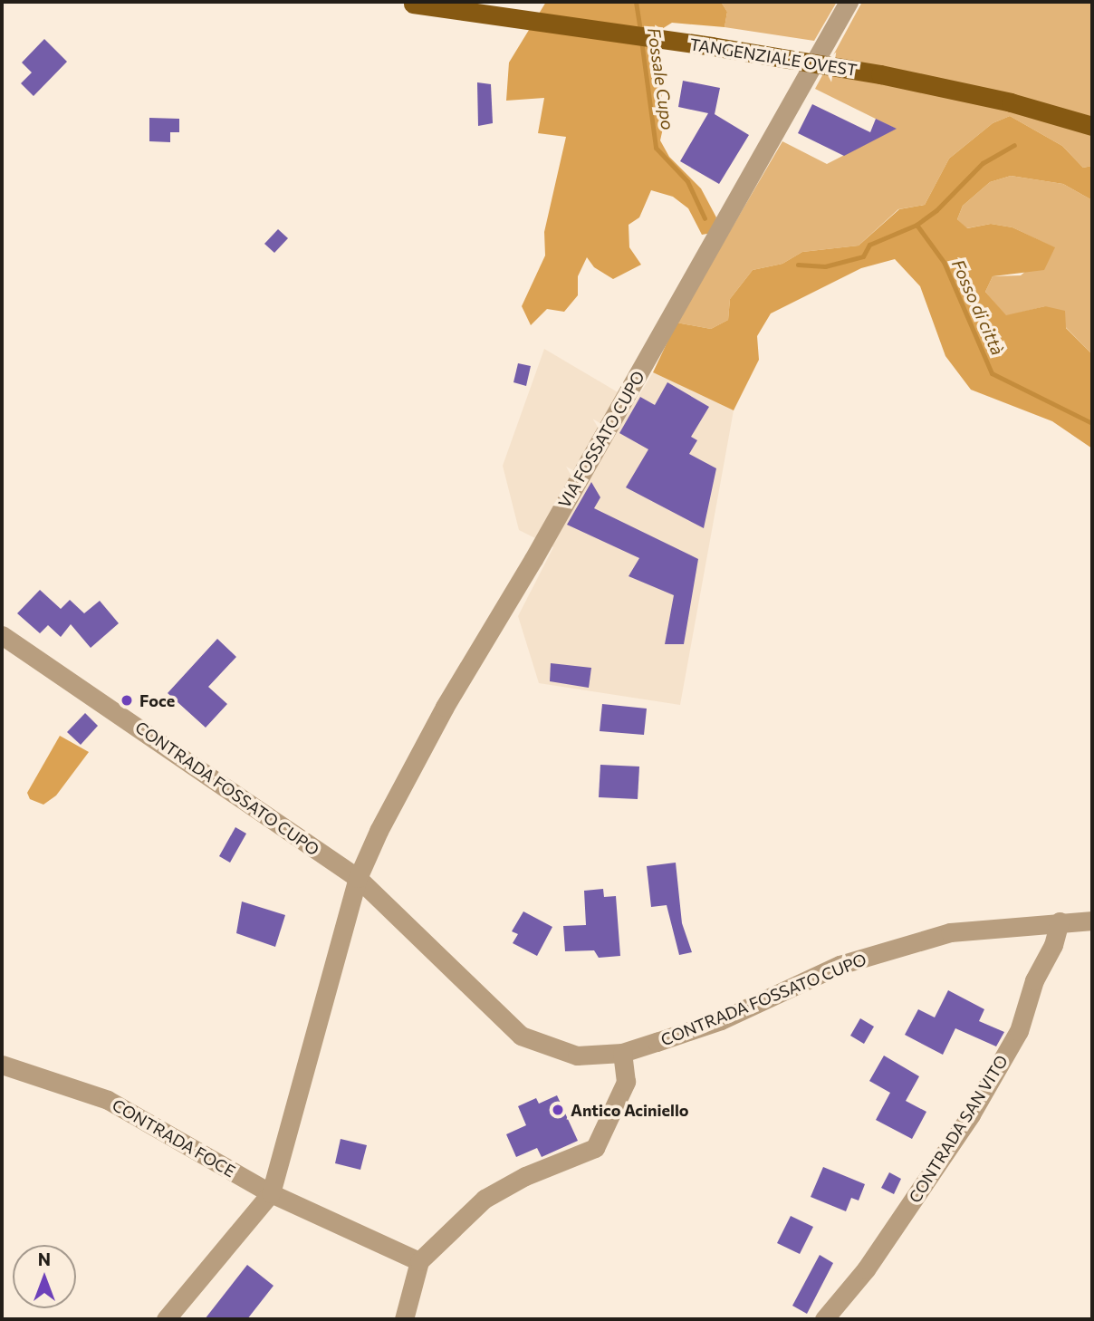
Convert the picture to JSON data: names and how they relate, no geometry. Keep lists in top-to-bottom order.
{
  "streets": {
    "main road": ["TANGENZIALE OVEST"],
    "street": [
      "VIA FOSSATO CUPO",
      "CONTRADA FOSSATO CUPO",
      "CONTRADA SAN VITO",
      "CONTRADA FOCE"
    ]
  },
  "crossings": [
    ["VIA FOSSATO CUPO", "CONTRADA FOSSATO CUPO"],
    ["CONTRADA FOSSATO CUPO", "CONTRADA SAN VITO"]
  ],
  "water": ["Fossale Cupo", "Fosso di città"],
  "places": ["Foce", "Antico Aciniello"],
  "north": "top"
}
